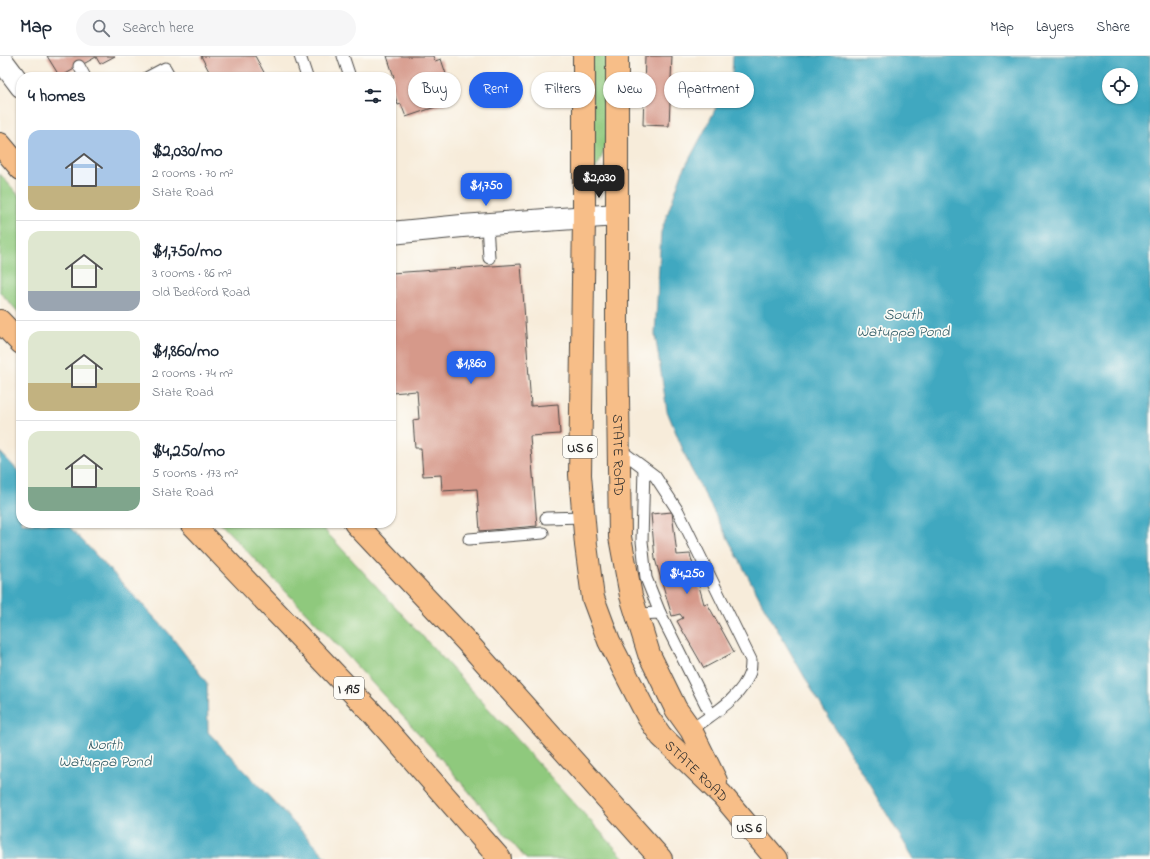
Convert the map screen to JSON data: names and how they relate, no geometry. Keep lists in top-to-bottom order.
{
  "streets": {
    "main road": ["US 6", "STATE ROAD", "I 195"]
  },
  "crossings": [
    ["US 6", "STATE ROAD"]
  ],
  "water": ["South Watuppa Pond", "North Watuppa Pond"],
  "page": {
    "header": "Map",
    "search": "Search here",
    "nav": ["Map", "Layers", "Share"],
    "chip": [
      "Buy",
      "Rent",
      "Filters",
      "New",
      "Apartment"
    ],
    "heading": "4 homes",
    "list": [
      {
        "name": "$2,030/mo",
        "note": "2 rooms · 70 m² · State Road"
      },
      {
        "name": "$1,750/mo",
        "note": "3 rooms · 86 m² · Old Bedford Road"
      },
      {
        "name": "$1,860/mo",
        "note": "2 rooms · 74 m² · State Road"
      },
      {
        "name": "$4,250/mo",
        "note": "5 rooms · 173 m² · State Road"
      }
    ],
    "price": [
      "$2,030",
      "$1,750",
      "$1,860",
      "$4,250"
    ]
  }
}
